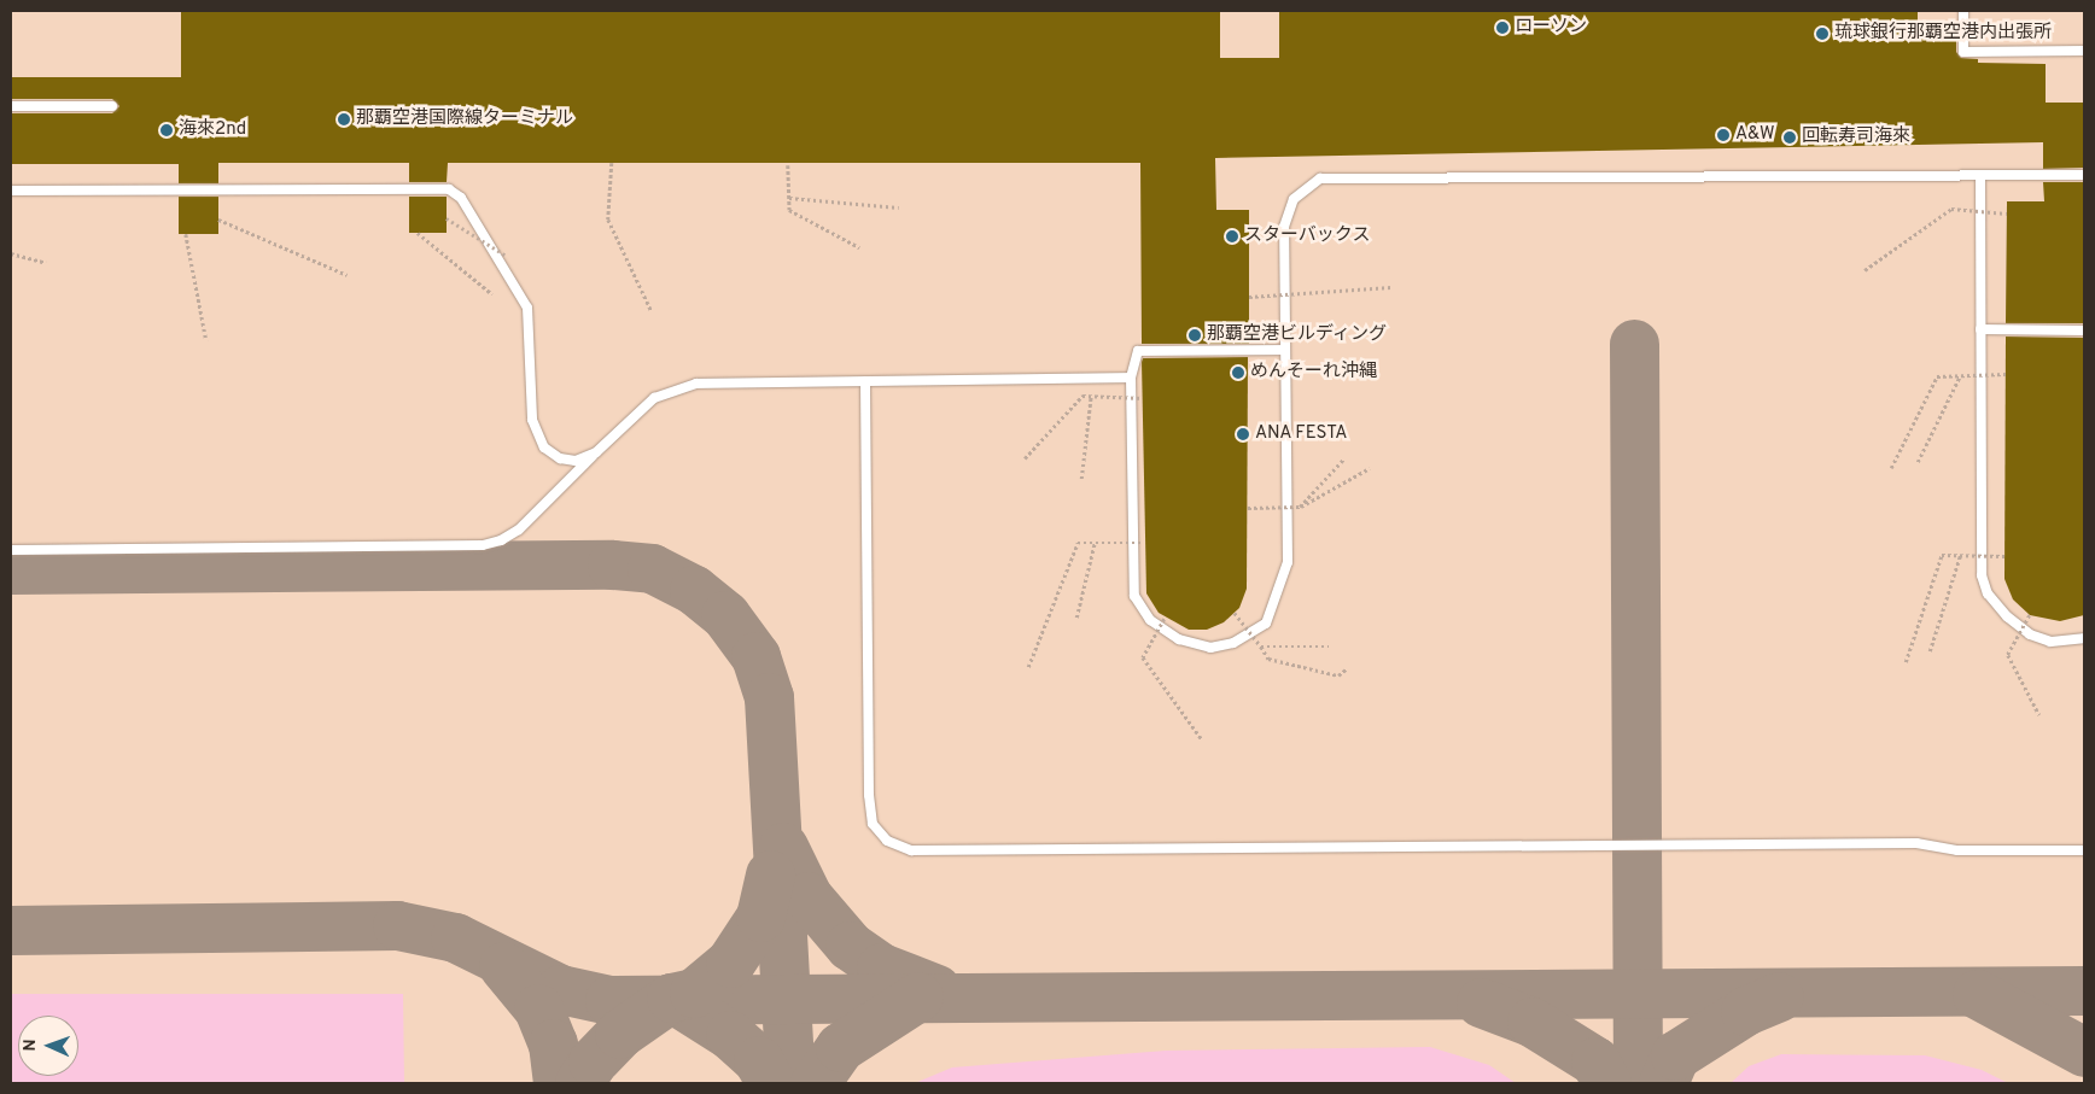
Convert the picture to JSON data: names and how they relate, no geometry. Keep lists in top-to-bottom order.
{
  "places": [
    "ローソン",
    "琉球銀行那覇空港内出張所",
    "那覇空港国際線ターミナル",
    "海來2nd",
    "A&W",
    "回転寿司海來",
    "スターバックス",
    "那覇空港ビルディング",
    "めんそーれ沖縄",
    "ANA FESTA"
  ],
  "north": "left"
}
